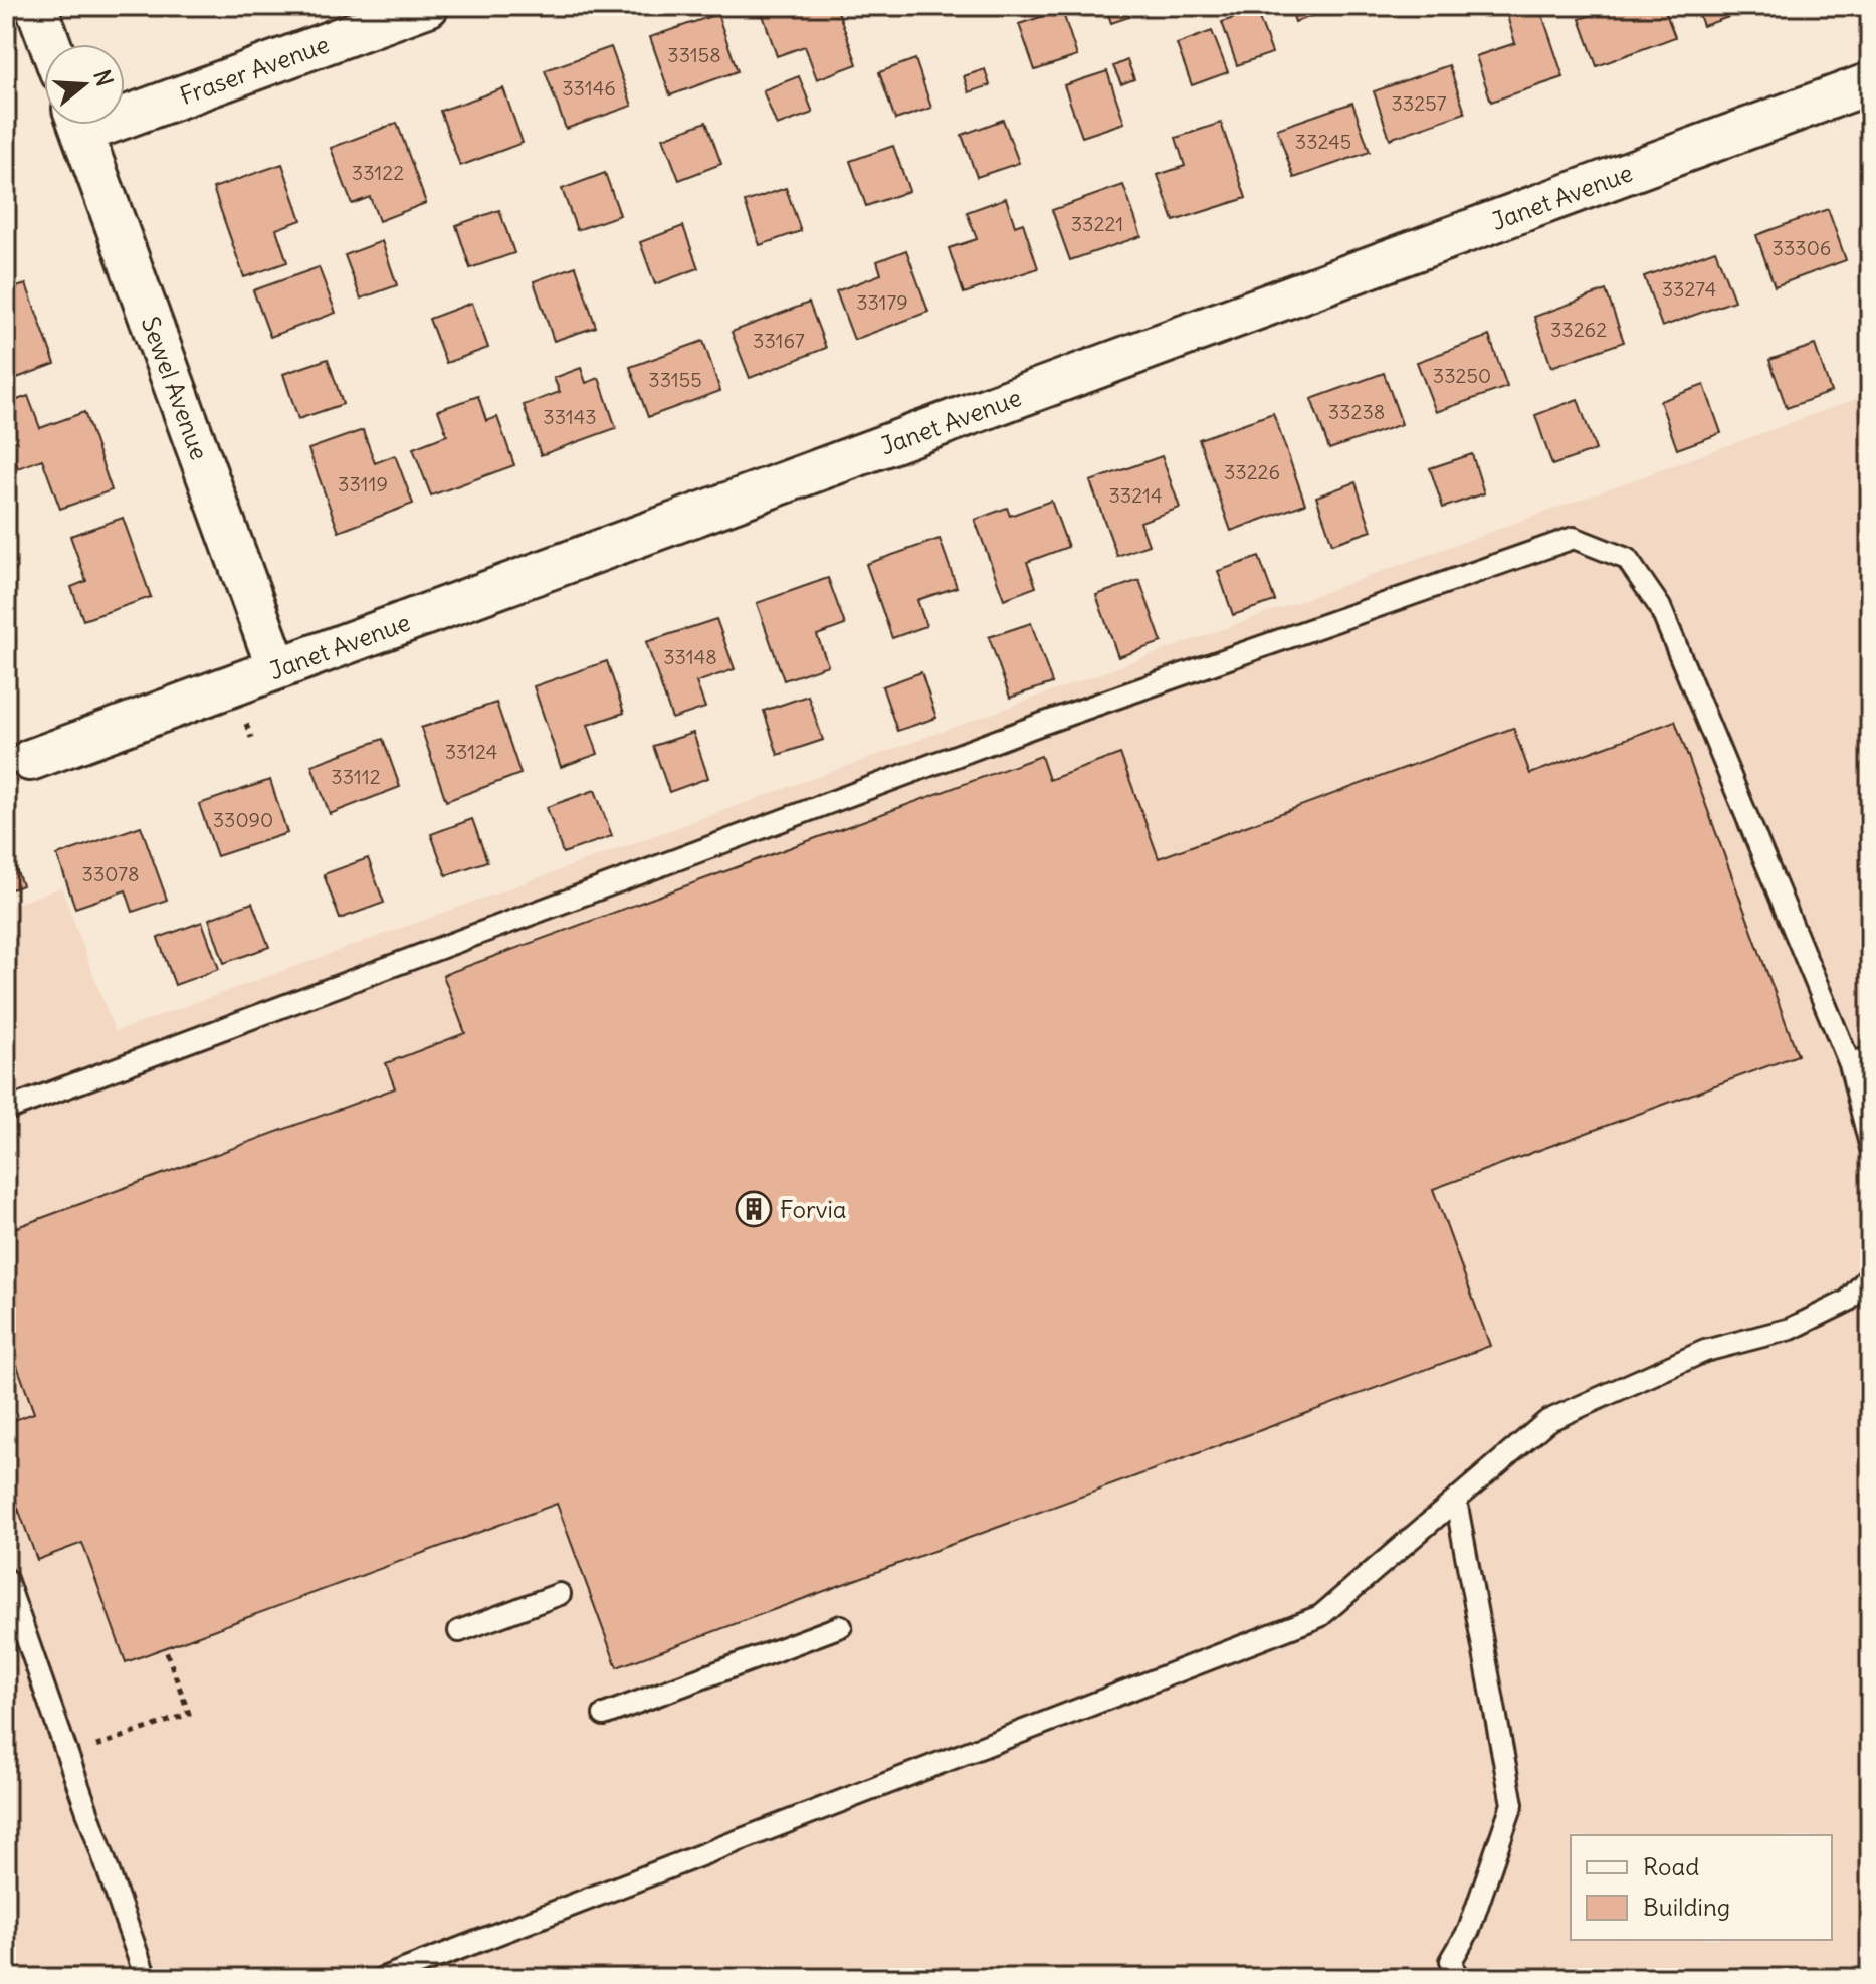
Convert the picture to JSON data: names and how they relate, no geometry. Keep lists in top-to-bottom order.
{
  "streets": {
    "street": ["Fraser Avenue", "Janet Avenue", "Sewel Avenue"]
  },
  "crossings": [
    ["Janet Avenue", "Sewel Avenue"]
  ],
  "places": {
    "building": ["Forvia"]
  },
  "house_numbers": [
    "33158",
    "33146",
    "33257",
    "33245",
    "33122",
    "33221",
    "33306",
    "33274",
    "33179",
    "33262",
    "33167",
    "33250",
    "33155",
    "33238",
    "33143",
    "33226",
    "33119",
    "33214",
    "33148",
    "33124",
    "33112",
    "33090",
    "33078"
  ],
  "legend": ["Road", "Building"],
  "north": "right"
}
